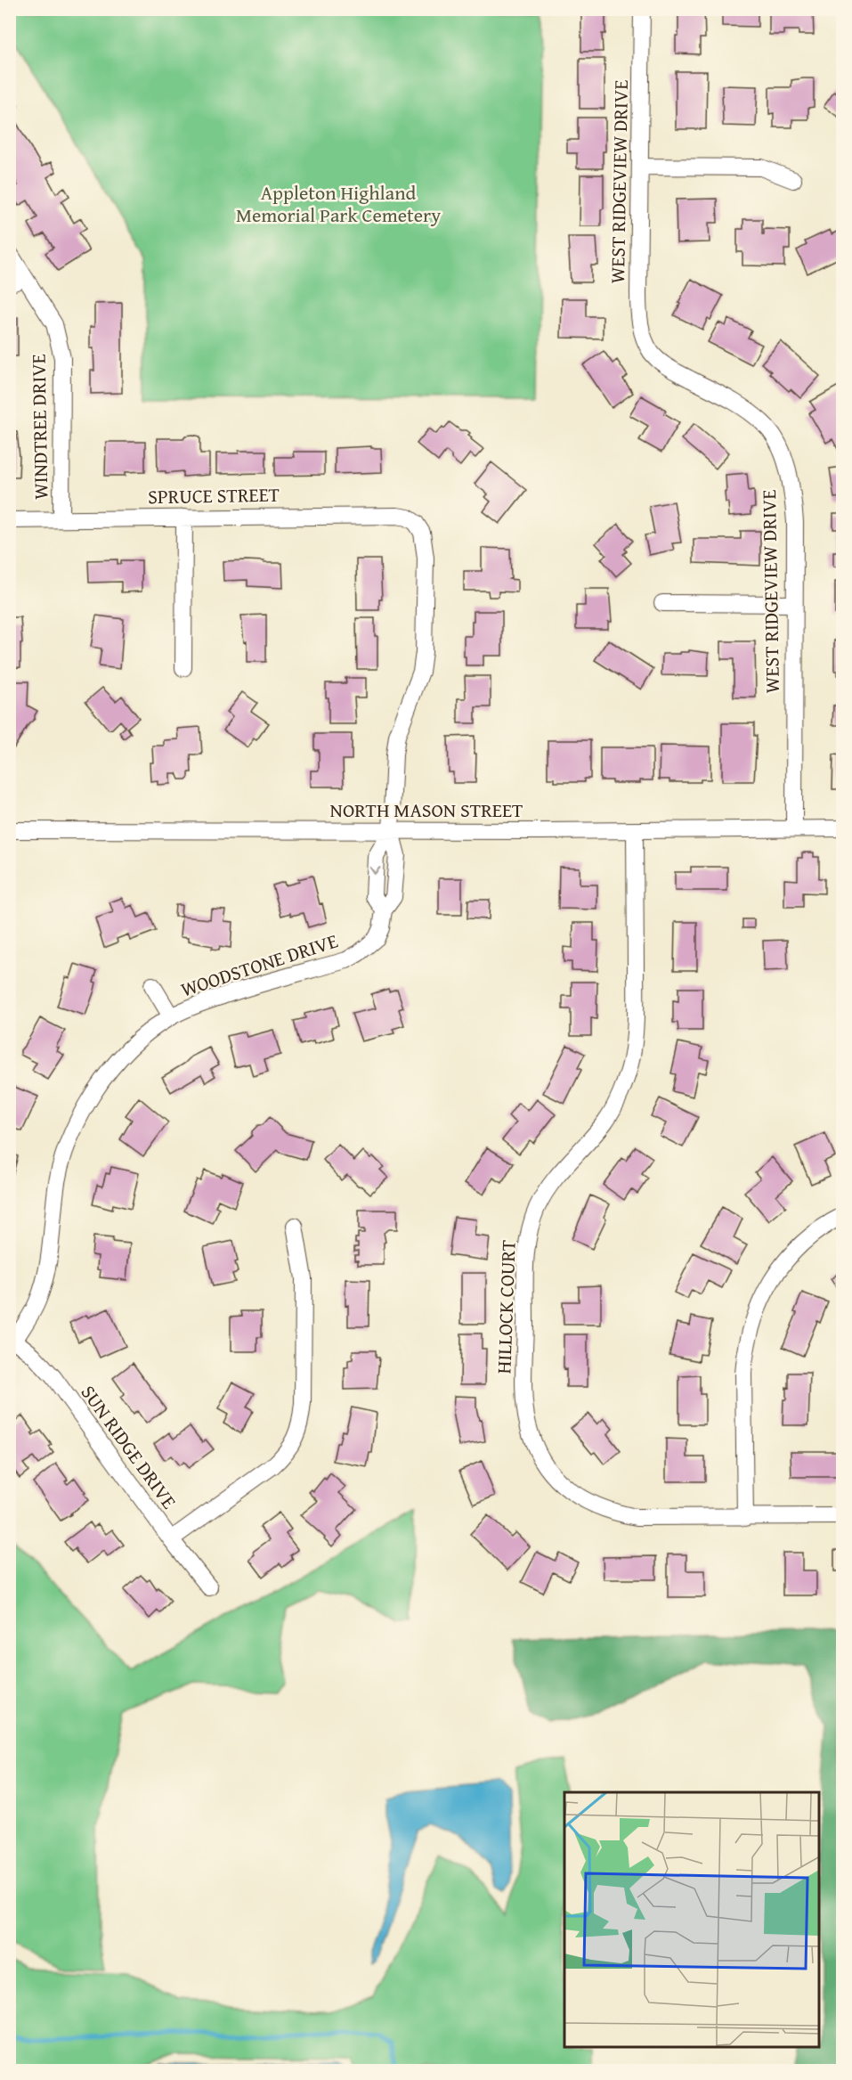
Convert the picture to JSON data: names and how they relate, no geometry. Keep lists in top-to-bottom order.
{
  "streets": {
    "street": [
      "WEST RIDGEVIEW DRIVE",
      "WINDTREE DRIVE",
      "SPRUCE STREET",
      "NORTH MASON STREET",
      "WOODSTONE DRIVE",
      "HILLOCK COURT",
      "SUN RIDGE DRIVE"
    ]
  },
  "crossings": [
    ["WEST RIDGEVIEW DRIVE", "NORTH MASON STREET"],
    ["WINDTREE DRIVE", "SPRUCE STREET"],
    ["SPRUCE STREET", "NORTH MASON STREET"],
    ["SPRUCE STREET", "WOODSTONE DRIVE"],
    ["NORTH MASON STREET", "WOODSTONE DRIVE"],
    ["NORTH MASON STREET", "HILLOCK COURT"],
    ["WOODSTONE DRIVE", "SUN RIDGE DRIVE"]
  ],
  "parks": ["Appleton Highland Memorial Park Cemetery"]
}
